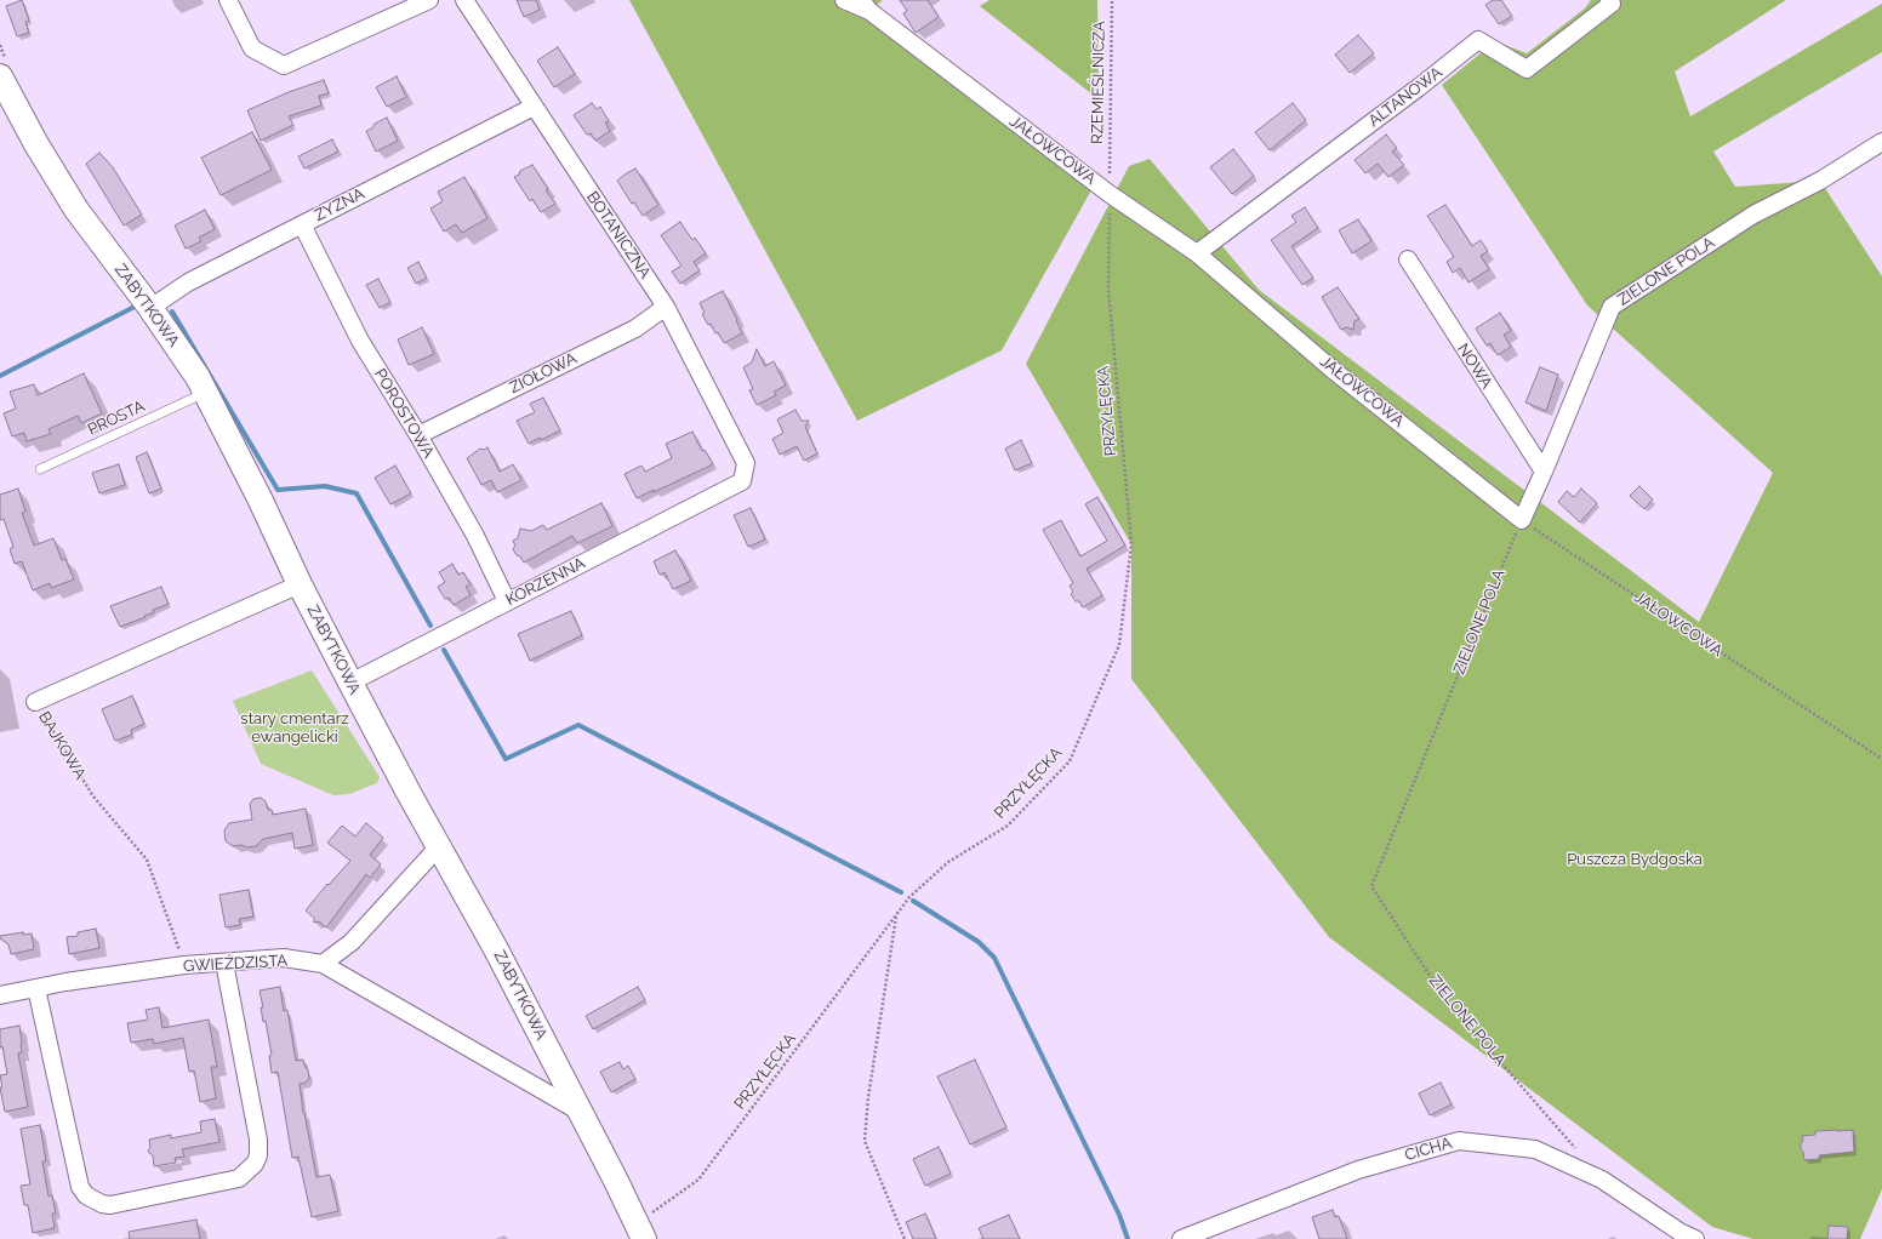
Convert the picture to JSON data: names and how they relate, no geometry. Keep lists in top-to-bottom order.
{
  "streets": {
    "street": [
      "ALTANOWA",
      "JAŁOWCOWA",
      "ŻYZNA",
      "BOTANICZNA",
      "ZIELONE POLA",
      "ZABYTKOWA",
      "NOWA",
      "ZIOŁOWA",
      "POROSTOWA",
      "KORZENNA",
      "BAJKOWA",
      "GWIEŹDZISTA",
      "CICHA"
    ],
    "lane": ["PROSTA"],
    "path": ["RZEMIEŚLNICZA", "PRZYŁĘCKA"]
  },
  "crossings": [
    ["RZEMIEŚLNICZA", "JAŁOWCOWA"],
    ["RZEMIEŚLNICZA", "PRZYŁĘCKA"],
    ["ALTANOWA", "JAŁOWCOWA"],
    ["JAŁOWCOWA", "ZIELONE POLA"],
    ["JAŁOWCOWA", "PRZYŁĘCKA"],
    ["ŻYZNA", "BOTANICZNA"],
    ["ŻYZNA", "ZABYTKOWA"],
    ["ŻYZNA", "POROSTOWA"],
    ["BOTANICZNA", "ZIOŁOWA"],
    ["BOTANICZNA", "KORZENNA"],
    ["ZIELONE POLA", "NOWA"],
    ["ZABYTKOWA", "PRZYŁĘCKA"],
    ["ZABYTKOWA", "PROSTA"],
    ["ZABYTKOWA", "KORZENNA"],
    ["ZABYTKOWA", "BAJKOWA"],
    ["ZABYTKOWA", "GWIEŹDZISTA"],
    ["ZIOŁOWA", "POROSTOWA"],
    ["POROSTOWA", "KORZENNA"],
    ["BAJKOWA", "GWIEŹDZISTA"]
  ],
  "parks": ["stary cmentarz ewangelicki", "Puszcza Bydgoska"]
}
